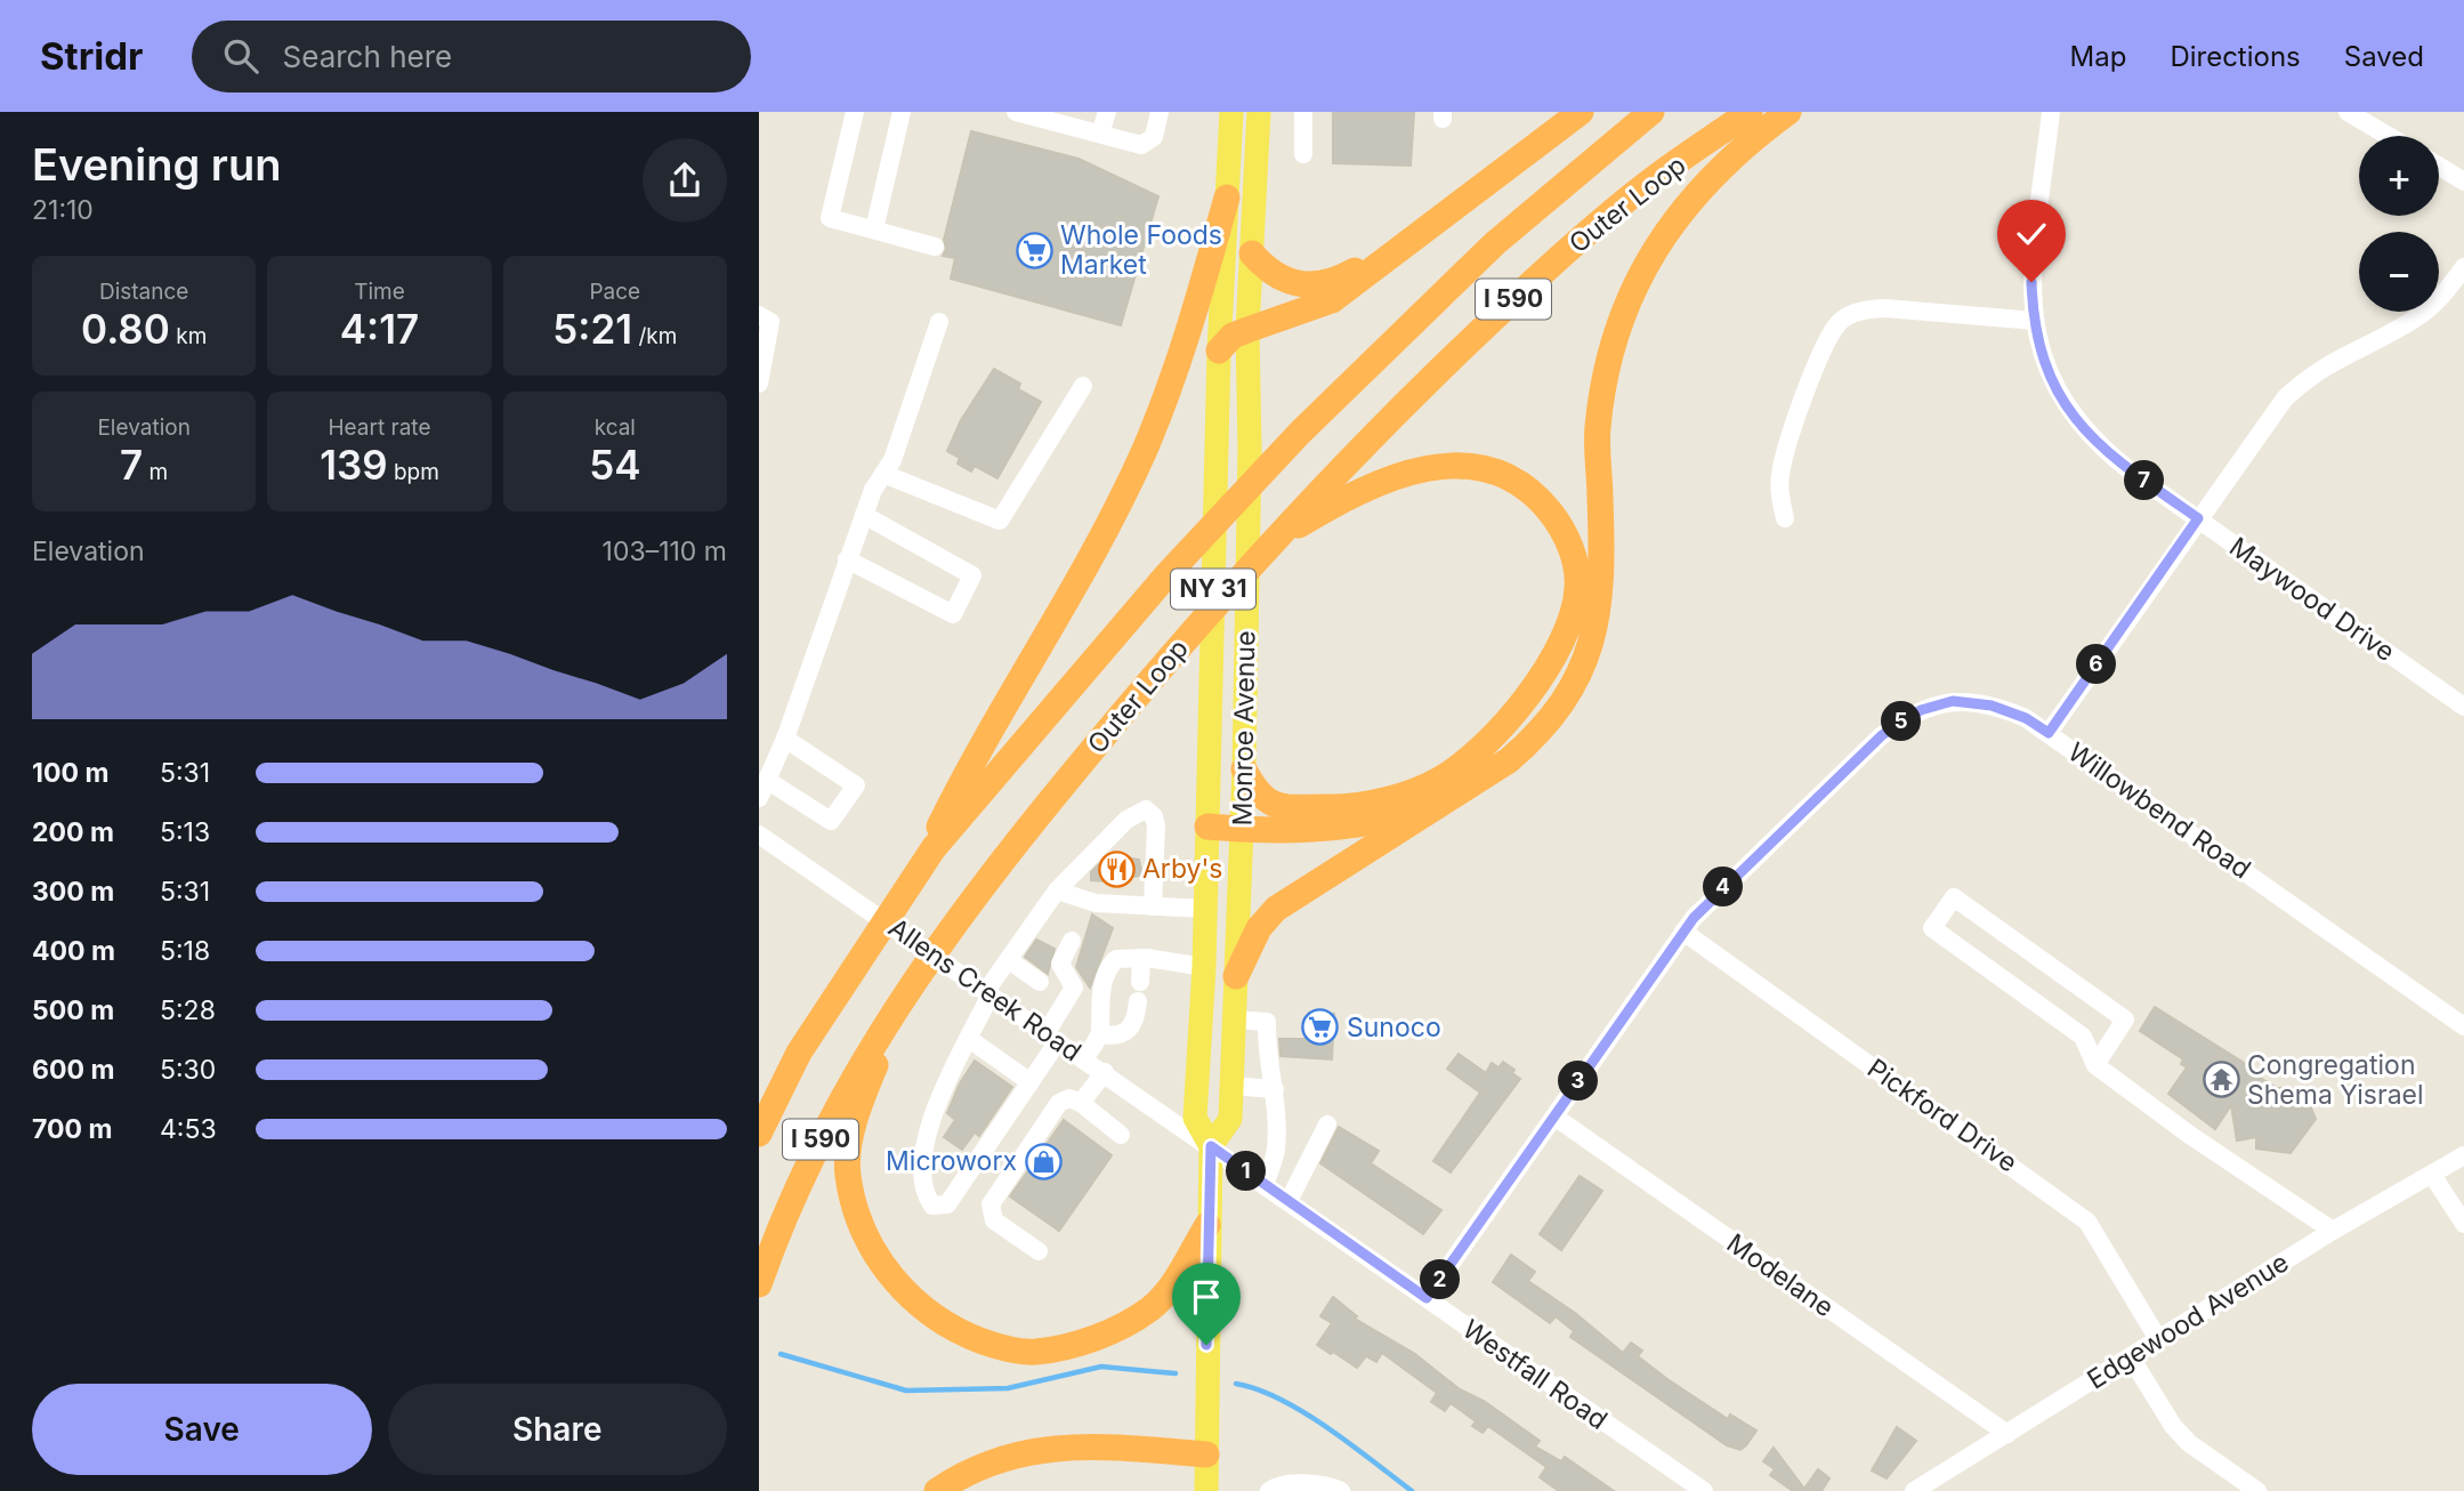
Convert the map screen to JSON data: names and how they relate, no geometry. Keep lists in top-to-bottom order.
{
  "streets": {
    "highway": ["Outer Loop", "I 590"],
    "main road": ["NY 31", "Monroe Avenue"],
    "street": [
      "Maywood Drive",
      "Willowbend Road",
      "Allens Creek Road",
      "Pickford Drive",
      "Modelane",
      "Edgewood Avenue",
      "Westfall Road"
    ]
  },
  "crossings": [
    ["Monroe Avenue", "Allens Creek Road"],
    ["Monroe Avenue", "Westfall Road"],
    ["Willowbend Road", "Pickford Drive"],
    ["Willowbend Road", "Modelane"],
    ["Willowbend Road", "Westfall Road"],
    ["Allens Creek Road", "Westfall Road"],
    ["Pickford Drive", "Edgewood Avenue"],
    ["Modelane", "Edgewood Avenue"]
  ],
  "places": {
    "supermarket": ["Whole Foods Market", "Sunoco"],
    "restaurant": ["Arby's"],
    "temple": ["Congregation Shema Yisrael"],
    "shop": ["Microworx"]
  },
  "page": {
    "header": "Stridr",
    "search": "Search here",
    "nav": ["Map", "Directions", "Saved"],
    "heading": ["Evening run", "21:10"],
    "map_buttons": ["+", "−"],
    "stats": [
      ["Distance", "0.80 km"],
      ["Time", "4:17"],
      ["Pace", "5:21 /km"],
      ["Elevation", "7 m"],
      ["Heart rate", "139 bpm"],
      ["kcal", "54"]
    ],
    "pins": [
      "7",
      "6",
      "5",
      "4",
      "3",
      "1",
      "2"
    ],
    "chart": ["Elevation", "103–110 m"],
    "list": [
      {
        "name": "100 m",
        "note": "5:31"
      },
      {
        "name": "200 m",
        "note": "5:13"
      },
      {
        "name": "300 m",
        "note": "5:31"
      },
      {
        "name": "400 m",
        "note": "5:18"
      },
      {
        "name": "500 m",
        "note": "5:28"
      },
      {
        "name": "600 m",
        "note": "5:30"
      },
      {
        "name": "700 m",
        "note": "4:53"
      }
    ],
    "buttons": ["Save", "Share"]
  }
}
